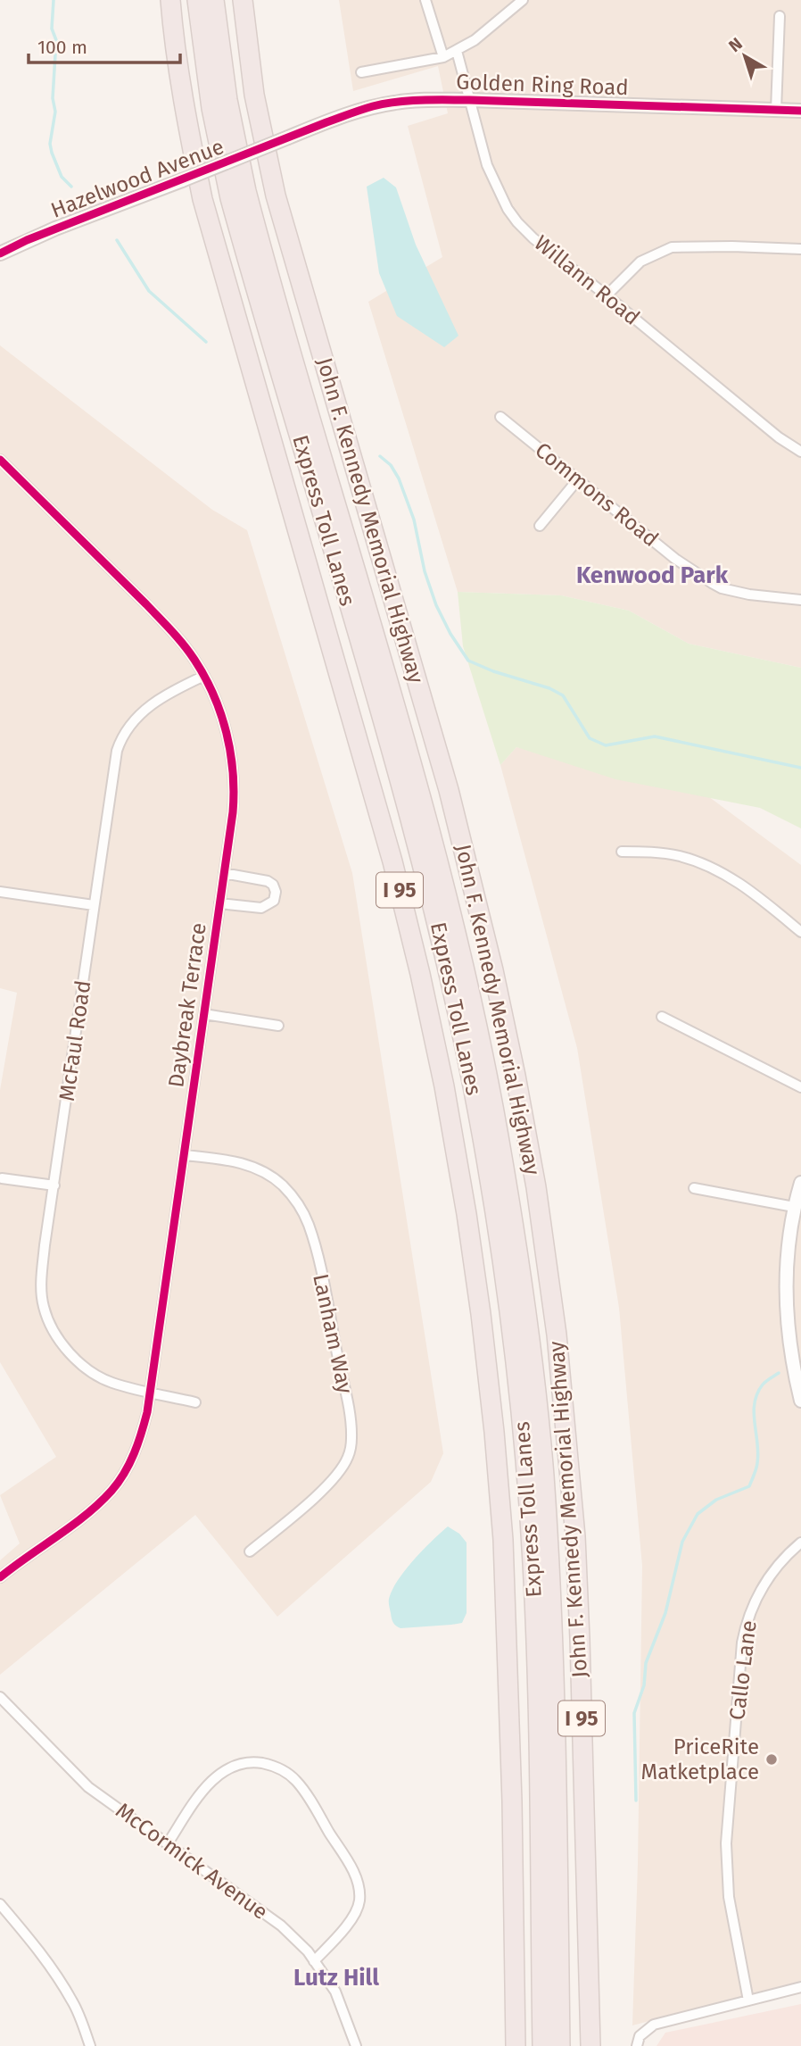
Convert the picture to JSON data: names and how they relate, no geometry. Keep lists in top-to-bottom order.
{
  "streets": {
    "highway": ["Express Toll Lanes", "John F. Kennedy Memorial Highway", "I 95"],
    "street": [
      "Golden Ring Road",
      "Hazelwood Avenue",
      "Willann Road",
      "Commons Road",
      "Daybreak Terrace",
      "McFaul Road",
      "Lanham Way",
      "Callo Lane",
      "McCormick Avenue"
    ]
  },
  "crossings": [
    ["Golden Ring Road", "Hazelwood Avenue"],
    ["Golden Ring Road", "Willann Road"],
    ["Daybreak Terrace", "McFaul Road"],
    ["Daybreak Terrace", "Lanham Way"]
  ],
  "districts": ["Kenwood Park", "Lutz Hill"],
  "places": ["PriceRite Matketplace"],
  "scale_bar": "100 m",
  "north": "top left"
}
